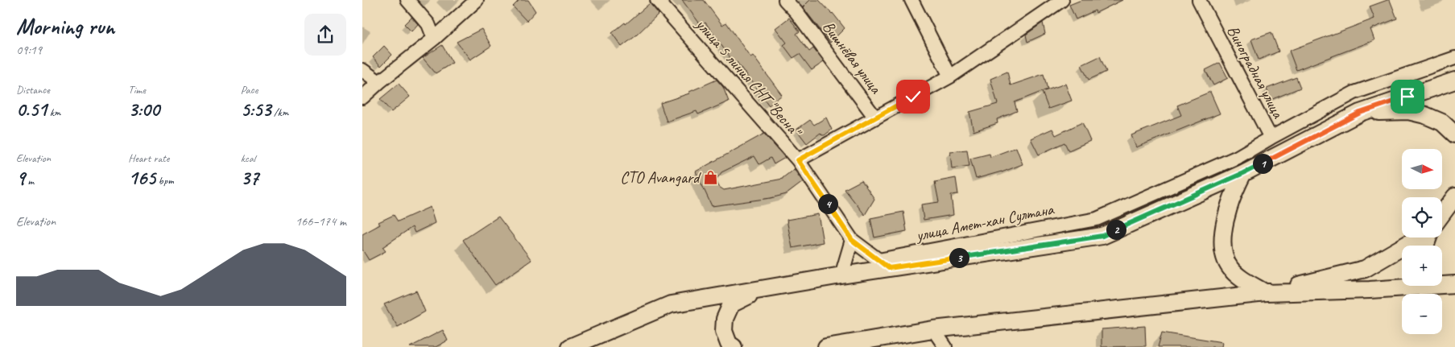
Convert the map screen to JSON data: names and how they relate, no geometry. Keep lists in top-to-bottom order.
{
  "streets": {
    "street": [
      "Вишнёвая улица",
      "Виноградная улица",
      "улица 5 линия СНТ \"Весна\"",
      "улица Амет-хан Султана"
    ]
  },
  "crossings": [
    ["Виноградная улица", "улица Амет-хан Султана"],
    ["улица 5 линия СНТ \"Весна\"", "улица Амет-хан Султана"]
  ],
  "places": {
    "shop": ["СТО Avangard"]
  },
  "north": "right",
  "page": {
    "heading": ["Morning run", "09:19"],
    "stats": [
      ["Distance", "0.51 km"],
      ["Time", "3:00"],
      ["Pace", "5:53 /km"],
      ["Elevation", "9 m"],
      ["Heart rate", "165 bpm"],
      ["kcal", "37"]
    ],
    "map_buttons": ["+", "−"],
    "pins": [
      "1",
      "4",
      "2",
      "3"
    ],
    "chart": ["Elevation", "166–174 m"]
  }
}
